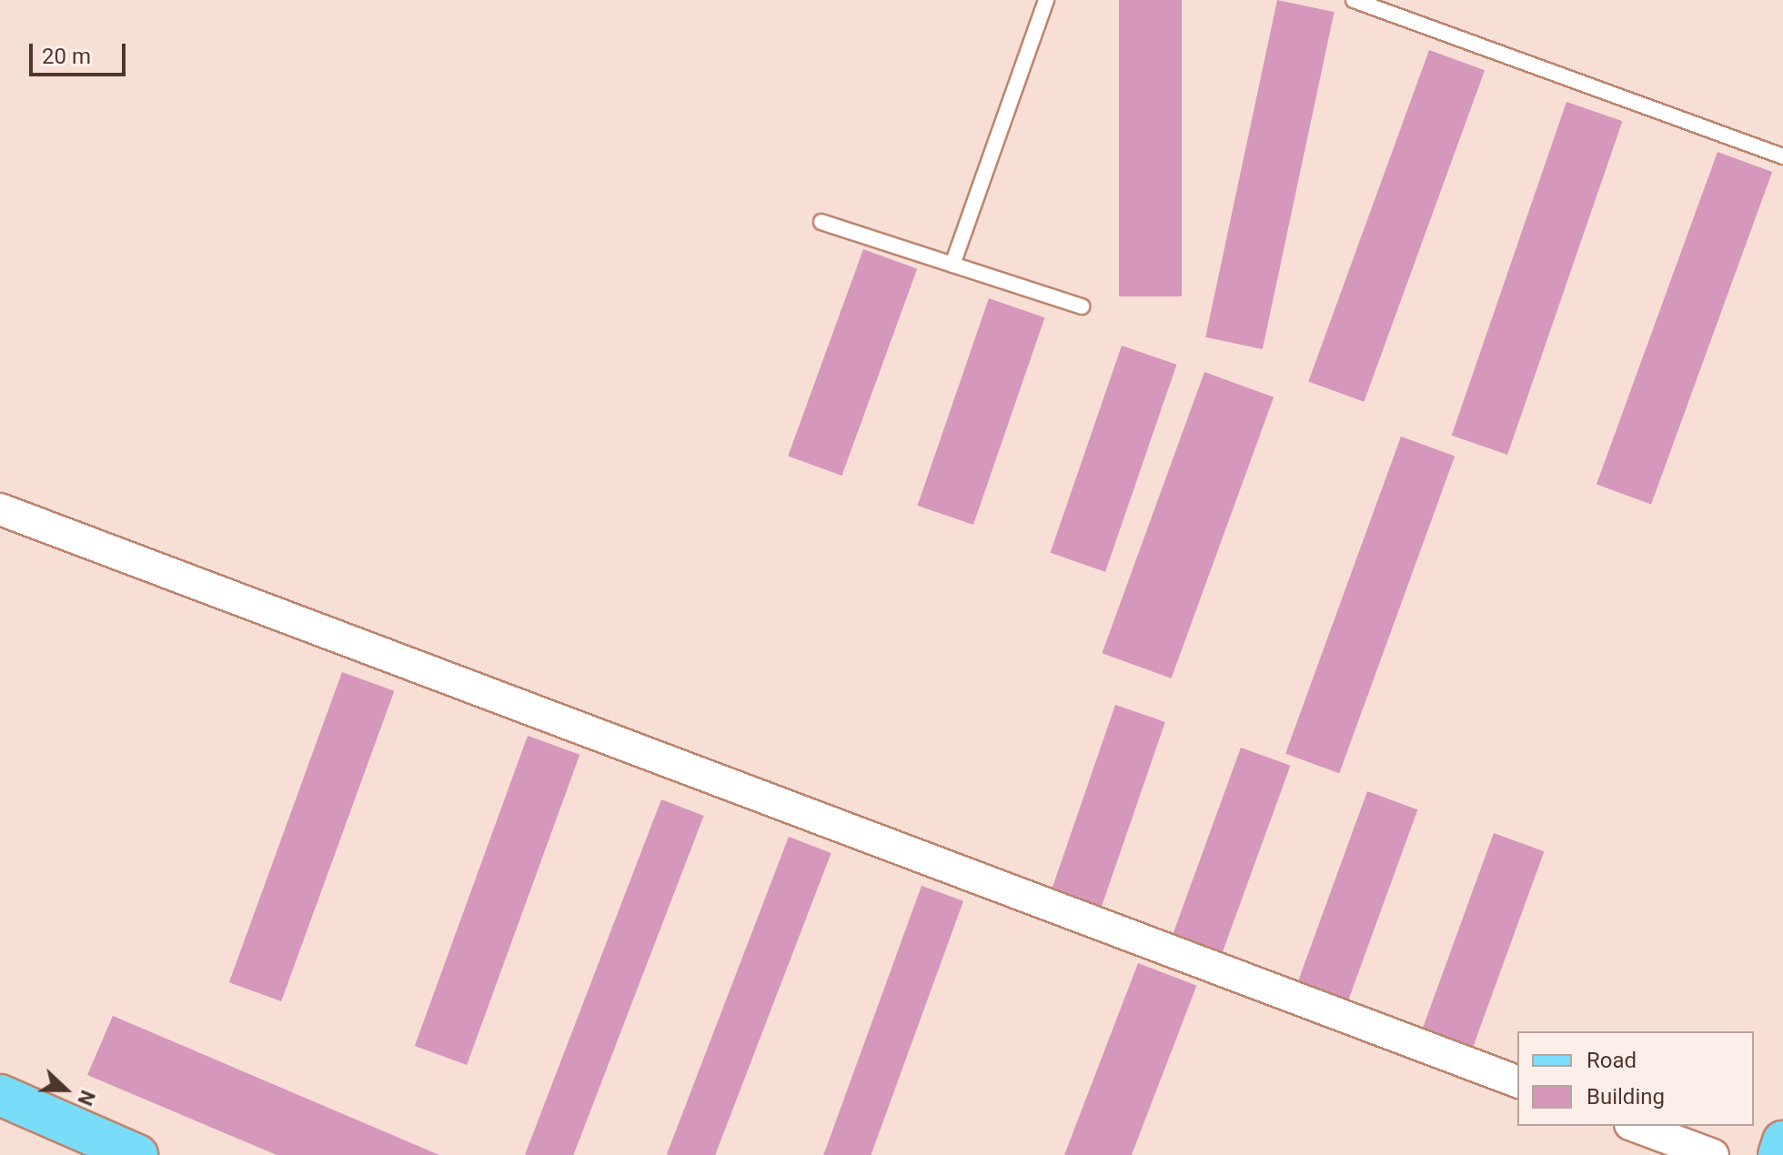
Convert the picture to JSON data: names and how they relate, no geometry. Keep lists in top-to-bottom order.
{
  "legend": ["Road", "Building"],
  "scale_bar": "20 m",
  "north": "right"
}
